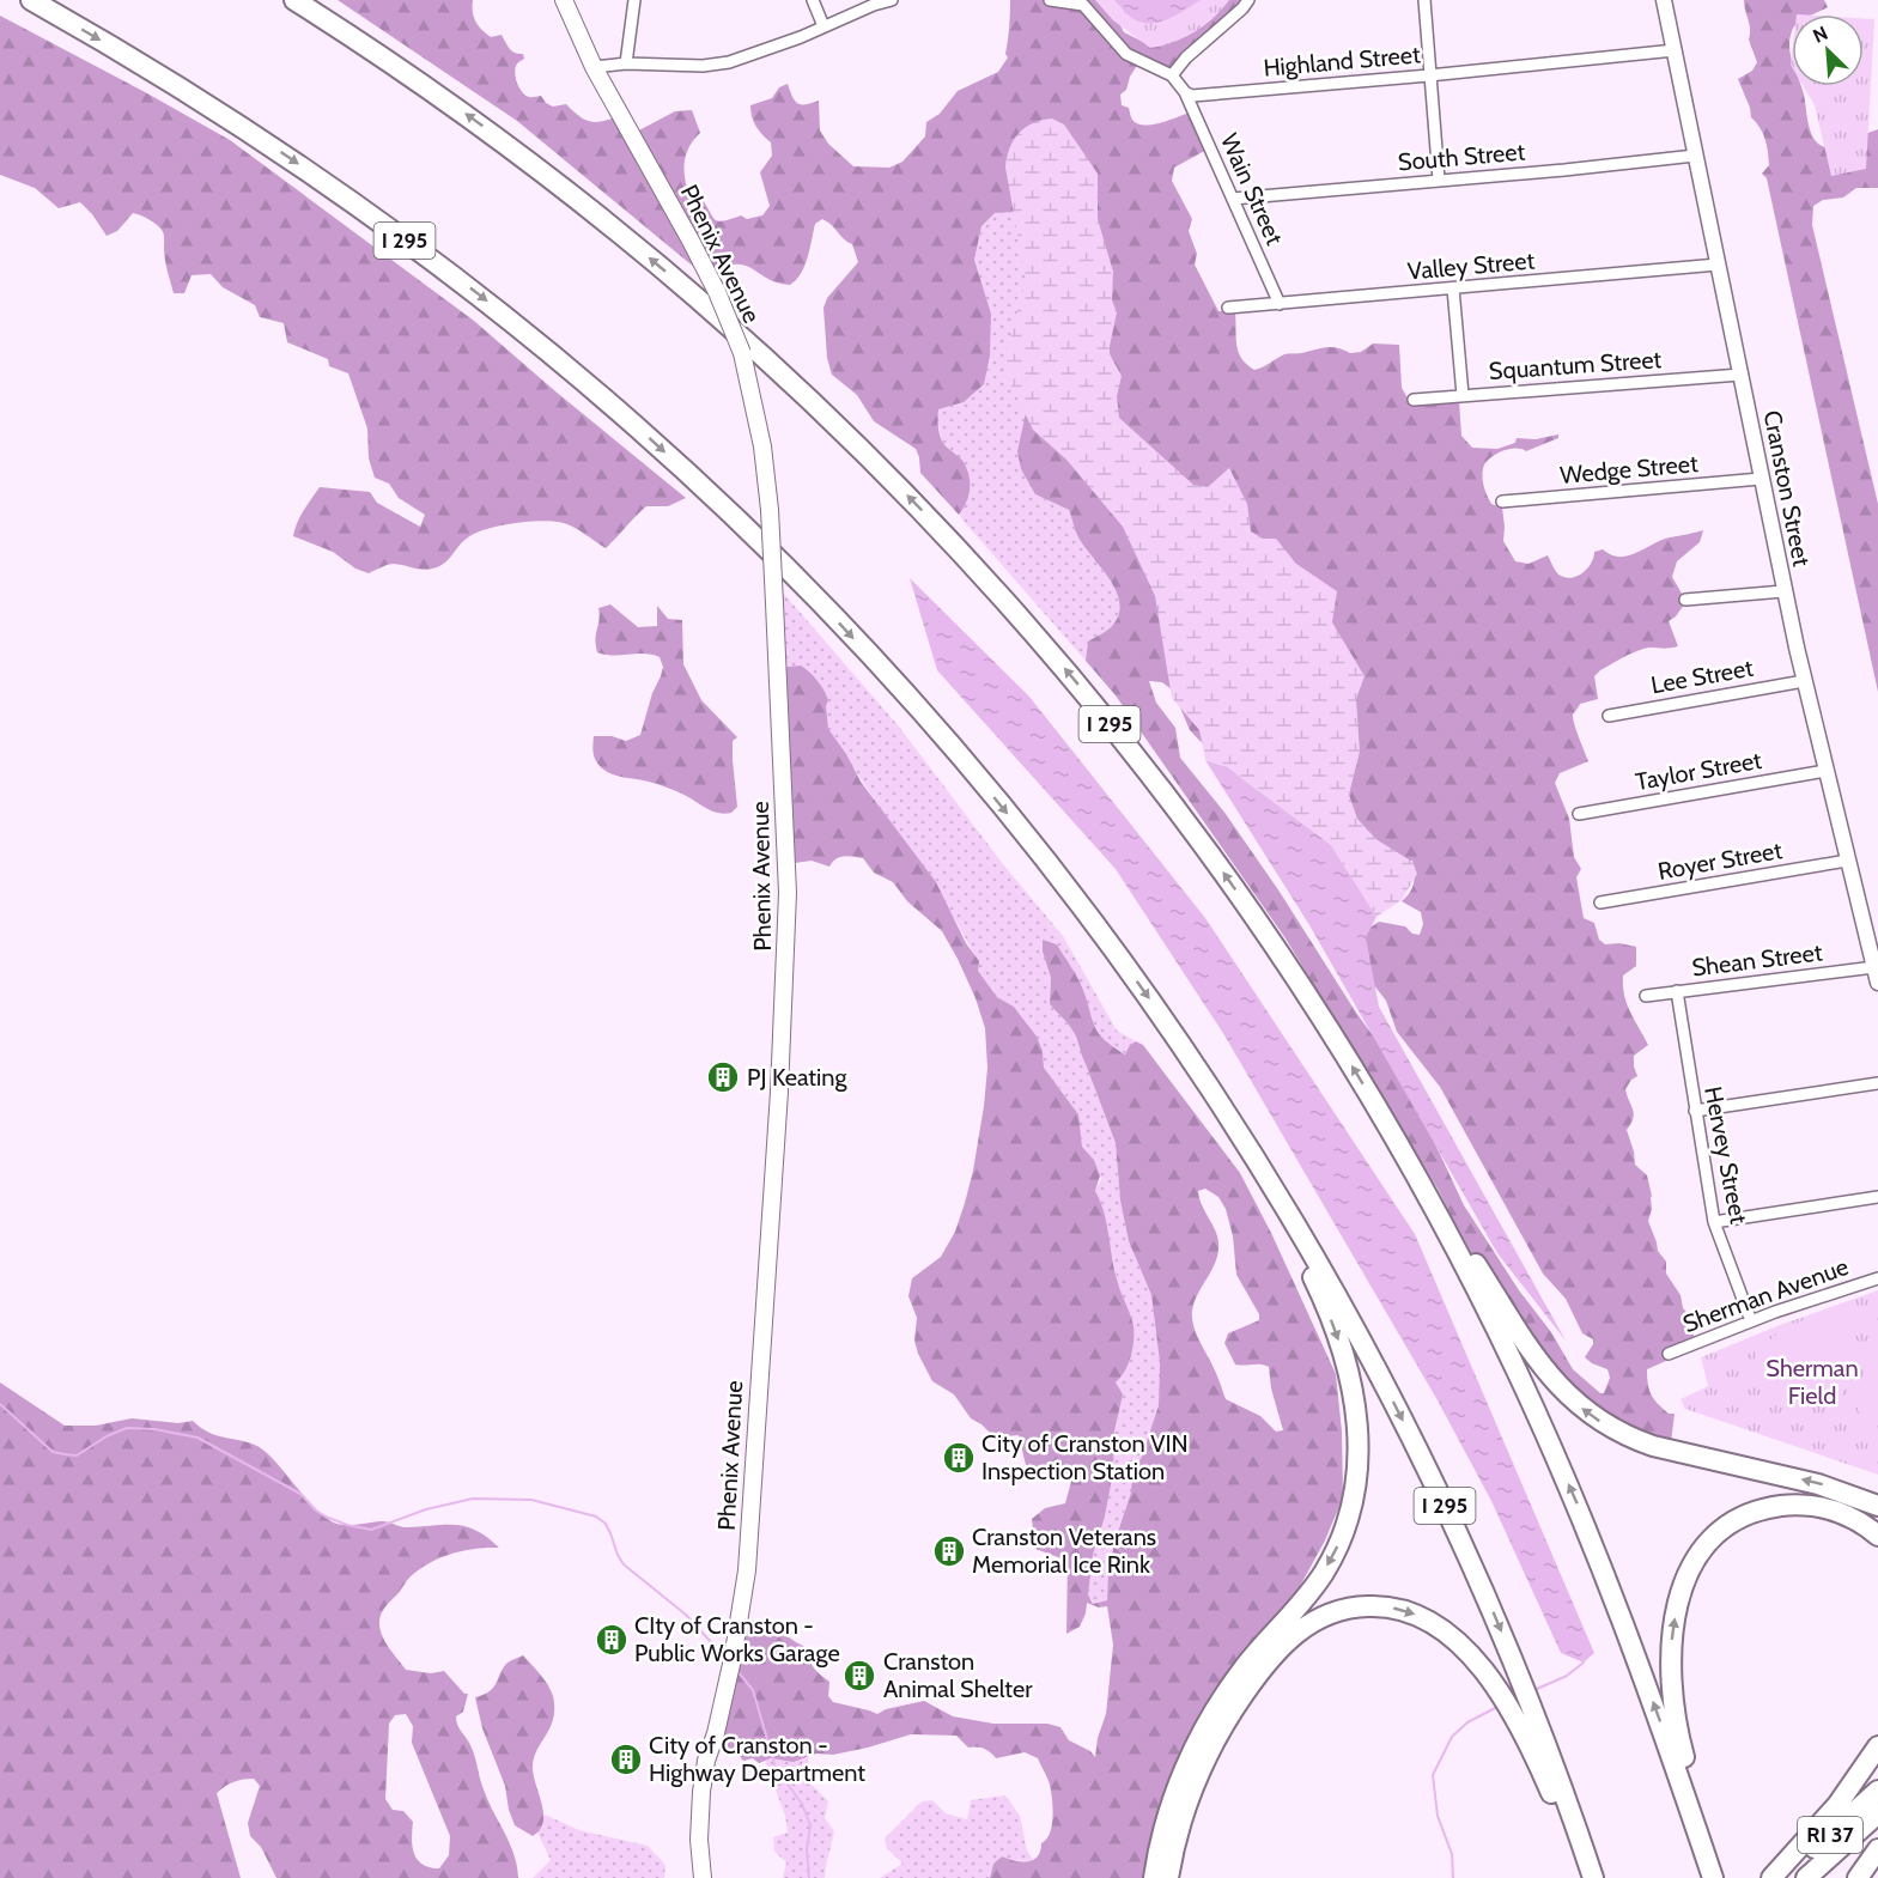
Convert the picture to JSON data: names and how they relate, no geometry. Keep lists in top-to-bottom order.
{
  "streets": {
    "highway": ["I 295", "RI 37"],
    "main road": ["Phenix Avenue"],
    "street": [
      "Highland Street",
      "South Street",
      "Wain Street",
      "Valley Street",
      "Squantum Street",
      "Wedge Street",
      "Cranston Street",
      "Lee Street",
      "Taylor Street",
      "Royer Street",
      "Shean Street",
      "Hervey Street",
      "Sherman Avenue"
    ]
  },
  "crossings": [
    ["Highland Street", "Wain Street"],
    ["Highland Street", "Cranston Street"],
    ["South Street", "Wain Street"],
    ["South Street", "Cranston Street"],
    ["Wain Street", "Valley Street"],
    ["Valley Street", "Cranston Street"],
    ["Squantum Street", "Cranston Street"],
    ["Wedge Street", "Cranston Street"],
    ["Cranston Street", "Lee Street"],
    ["Cranston Street", "Taylor Street"],
    ["Cranston Street", "Royer Street"],
    ["Cranston Street", "Shean Street"],
    ["Shean Street", "Hervey Street"],
    ["Hervey Street", "Sherman Avenue"]
  ],
  "parks": ["Sherman Field"],
  "places": {
    "building": [
      "PJ Keating",
      "City of Cranston VIN Inspection Station",
      "Cranston Veterans Memorial Ice Rink",
      "CIty of Cranston - Public Works Garage",
      "Cranston Animal Shelter",
      "City of Cranston - Highway Department"
    ]
  },
  "north": "top left"
}
